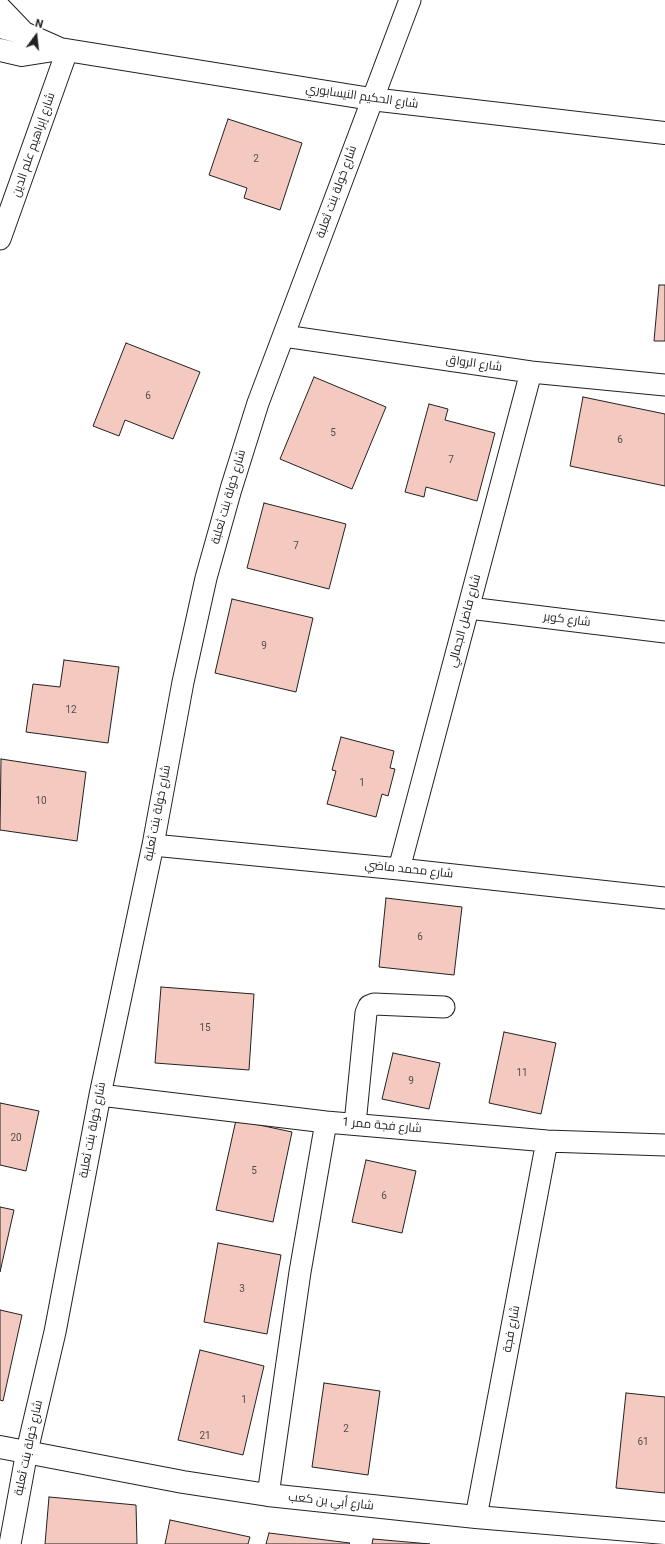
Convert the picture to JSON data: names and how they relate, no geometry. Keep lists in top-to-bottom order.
{
  "streets": {
    "street": [
      "شارع الحكيم النيسابوري",
      "شارع إبراهيم علم الدين",
      "شارع خولة بنت ثعلبة",
      "شارع الرواق",
      "شارع كوبر",
      "شارع فاضل الجمالي",
      "شارع محمد ماضي",
      "شارع فجة ممر 1",
      "شارع فجة",
      "شارع أبي بن كعب"
    ]
  },
  "crossings": [
    ["شارع الحكيم النيسابوري", "شارع إبراهيم علم الدين"],
    ["شارع الحكيم النيسابوري", "شارع خولة بنت ثعلبة"],
    ["شارع خولة بنت ثعلبة", "شارع الرواق"],
    ["شارع خولة بنت ثعلبة", "شارع محمد ماضي"],
    ["شارع خولة بنت ثعلبة", "شارع فجة ممر 1"],
    ["شارع خولة بنت ثعلبة", "شارع أبي بن كعب"],
    ["شارع الرواق", "شارع فاضل الجمالي"],
    ["شارع كوبر", "شارع فاضل الجمالي"],
    ["شارع فاضل الجمالي", "شارع محمد ماضي"],
    ["شارع فجة ممر 1", "شارع فجة"],
    ["شارع فجة", "شارع أبي بن كعب"]
  ],
  "house_numbers": [
    "2",
    "6",
    "5",
    "6",
    "7",
    "7",
    "9",
    "12",
    "1",
    "10",
    "6",
    "15",
    "11",
    "9",
    "20",
    "5",
    "6",
    "3",
    "1",
    "2",
    "21",
    "61"
  ],
  "north": "top"
}
